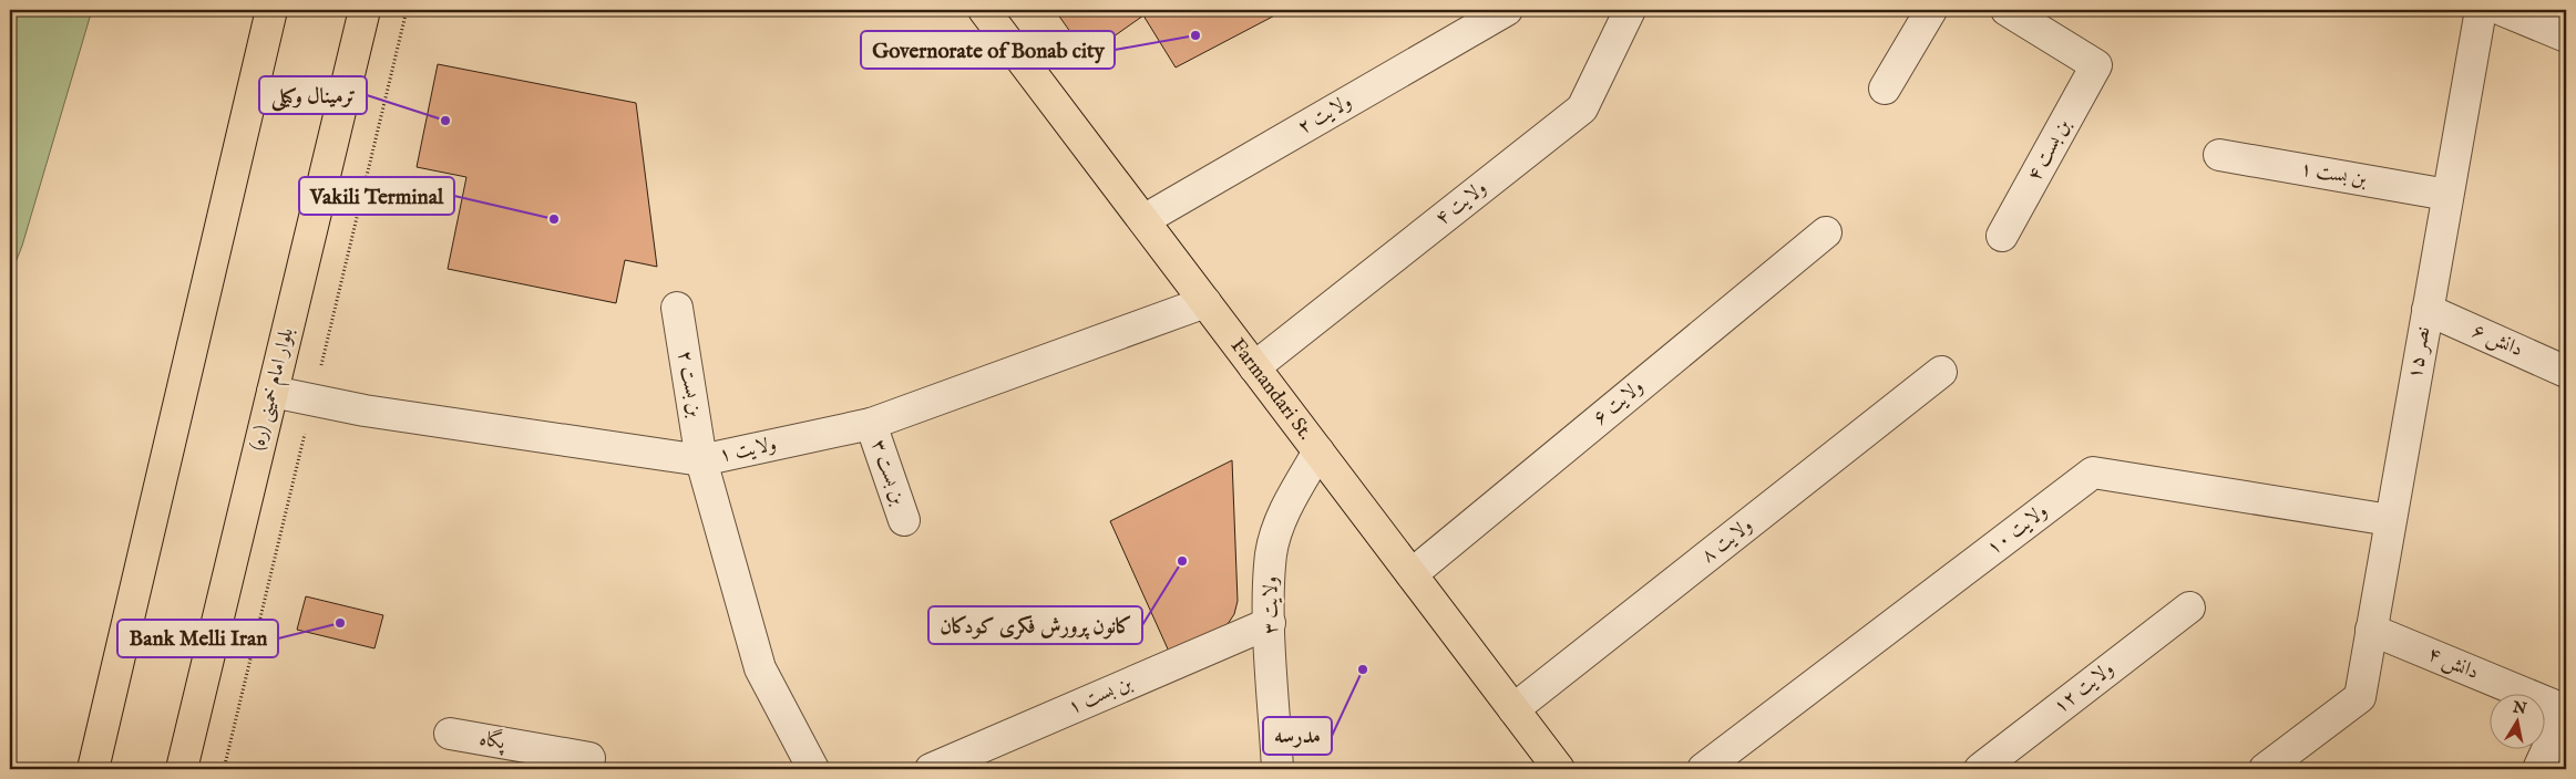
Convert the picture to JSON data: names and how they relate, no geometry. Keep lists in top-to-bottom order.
{
  "streets": {
    "main road": ["بلوار امام خمینی (ره)", "Farmandari St."],
    "street": [
      "ولایت ۲",
      "بن بست ۴",
      "بن بست ۱",
      "ولایت ۴",
      "دانش ۶",
      "نصر ۱۵",
      "بن بست ۲",
      "ولایت ۶",
      "ولایت ۱",
      "بن بست ۳",
      "ولایت ۱۰",
      "ولایت ۸",
      "ولایت ۳",
      "دانش ۴",
      "ولایت ۱۲",
      "پگاه"
    ]
  },
  "crossings": [
    ["ولایت ۲", "Farmandari St."],
    ["بن بست ۱", "نصر ۱۵"],
    ["بن بست ۱", "ولایت ۳"],
    ["ولایت ۴", "Farmandari St."],
    ["دانش ۶", "نصر ۱۵"],
    ["نصر ۱۵", "ولایت ۱۰"],
    ["نصر ۱۵", "دانش ۴"],
    ["بن بست ۲", "ولایت ۱"],
    ["بلوار امام خمینی (ره)", "ولایت ۱"],
    ["Farmandari St.", "ولایت ۶"],
    ["Farmandari St.", "ولایت ۱"],
    ["Farmandari St.", "ولایت ۸"],
    ["Farmandari St.", "ولایت ۳"],
    ["ولایت ۱", "بن بست ۳"]
  ],
  "places": [
    "Governorate of Bonab city",
    "ترمینال وکیلی",
    "Vakili Terminal",
    "کانون پرورش فکری کودکان",
    "Bank Melli Iran",
    "مدرسه"
  ],
  "north": "top"
}
